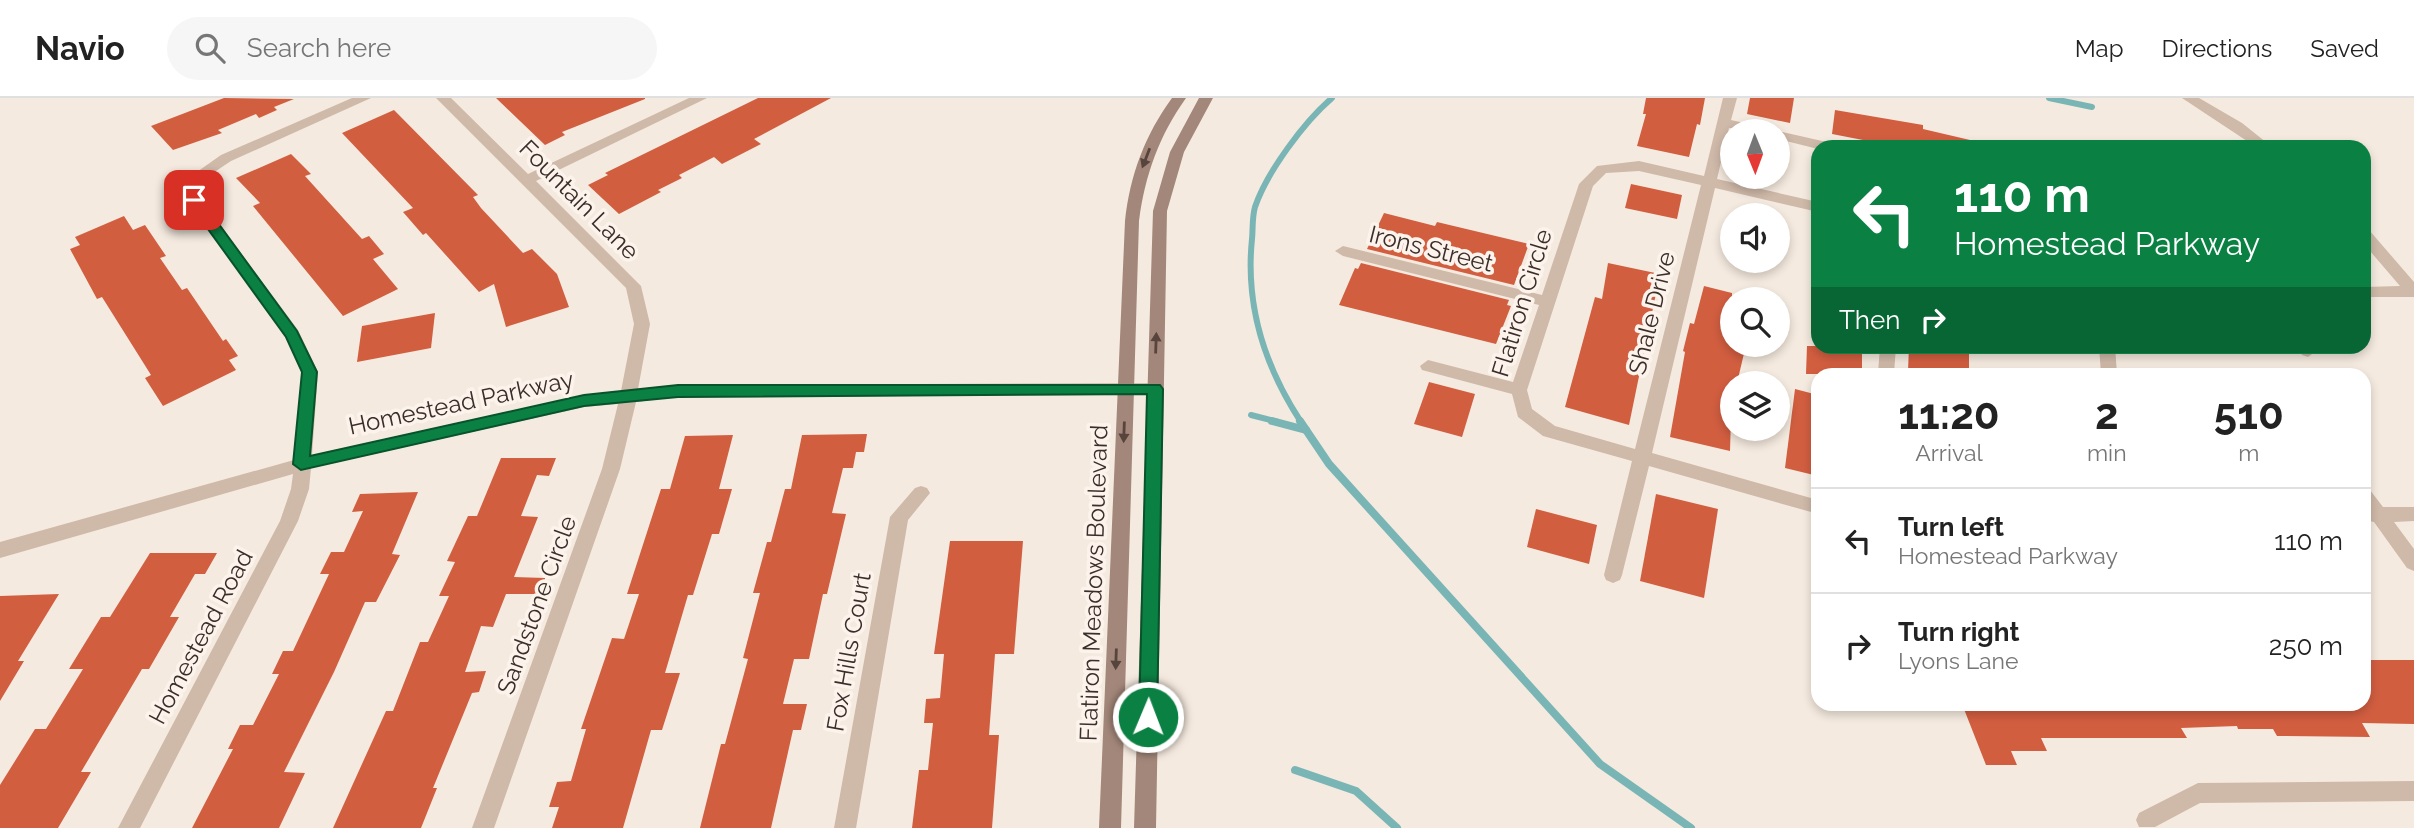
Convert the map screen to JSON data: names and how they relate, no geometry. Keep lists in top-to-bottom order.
{
  "streets": {
    "street": [
      "Fountain Lane",
      "Irons Street",
      "Flatiron Circle",
      "Shale Drive",
      "Homestead Parkway",
      "Flatiron Meadows Boulevard",
      "Sandstone Circle",
      "Homestead Road",
      "Fox Hills Court"
    ]
  },
  "crossings": [
    ["Fountain Lane", "Homestead Parkway"],
    ["Fountain Lane", "Sandstone Circle"],
    ["Irons Street", "Flatiron Circle"],
    ["Flatiron Circle", "Shale Drive"],
    ["Homestead Parkway", "Flatiron Meadows Boulevard"],
    ["Homestead Parkway", "Sandstone Circle"],
    ["Homestead Parkway", "Homestead Road"]
  ],
  "north": "bottom",
  "page": {
    "header": "Navio",
    "search": "Search here",
    "nav": ["Map", "Directions", "Saved"],
    "turn": ["110 m", "Homestead Parkway"],
    "then": "Then",
    "eta": [
      "11:20",
      "Arrival",
      "2",
      "min",
      "510",
      "m"
    ],
    "list": [
      {
        "name": "Turn left",
        "note": "Homestead Parkway",
        "value": "110 m"
      },
      {
        "name": "Turn right",
        "note": "Lyons Lane",
        "value": "250 m"
      }
    ]
  }
}
